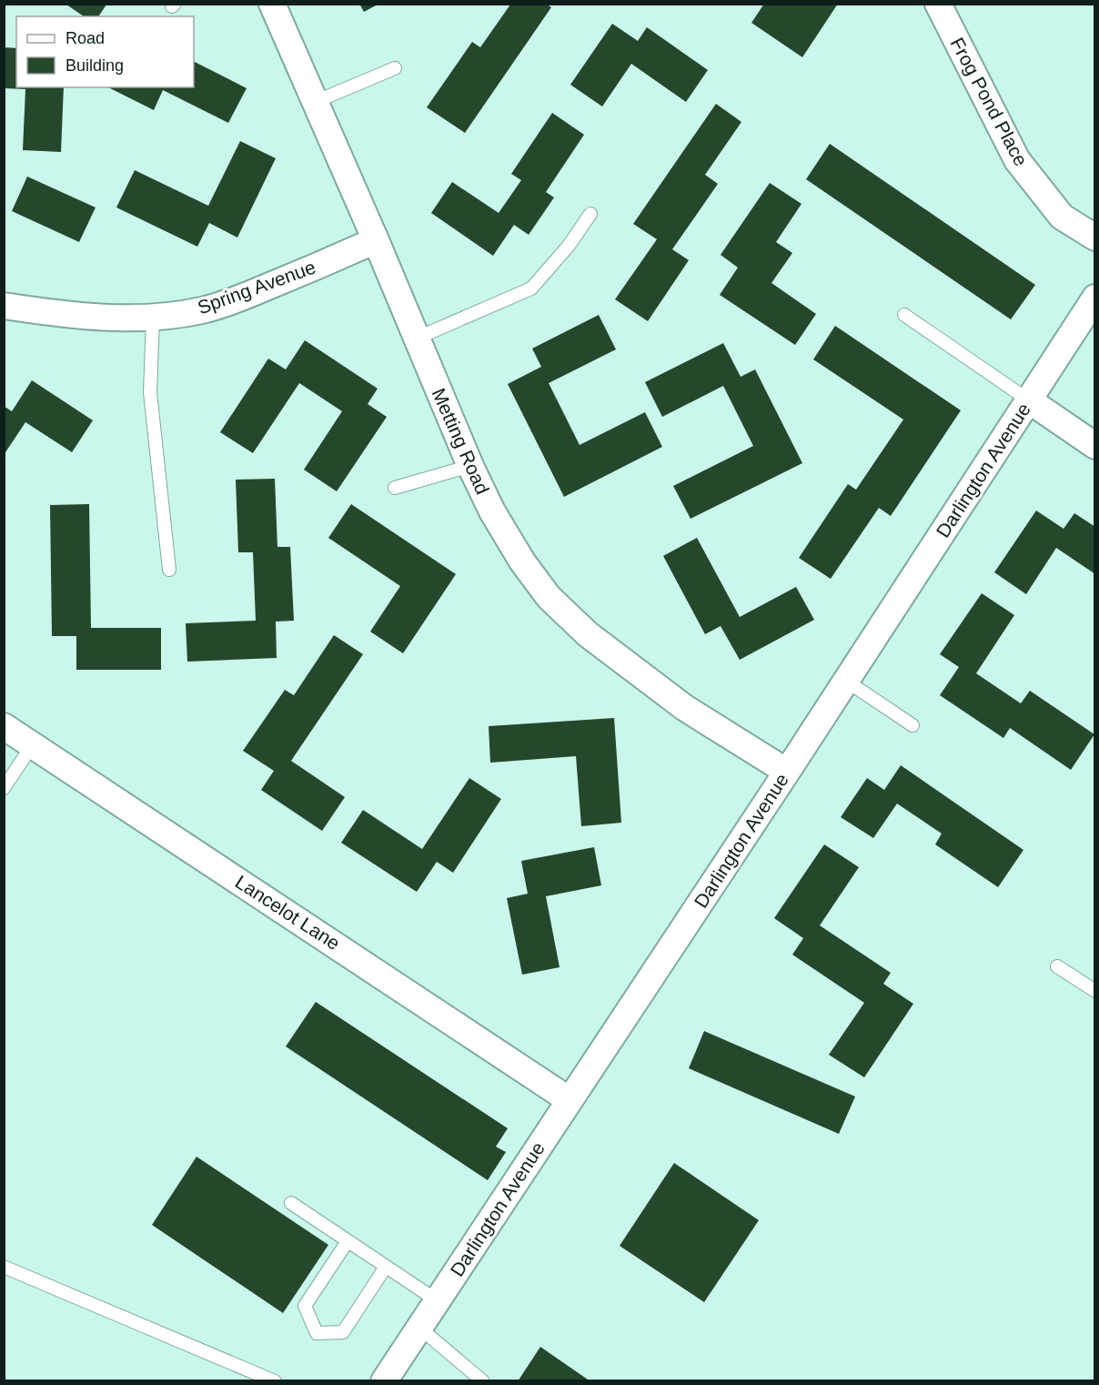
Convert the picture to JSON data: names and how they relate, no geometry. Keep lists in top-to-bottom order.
{
  "streets": {
    "street": [
      "Frog Pond Place",
      "Spring Avenue",
      "Metting Road",
      "Darlington Avenue",
      "Lancelot Lane"
    ]
  },
  "crossings": [
    ["Spring Avenue", "Metting Road"],
    ["Metting Road", "Darlington Avenue"],
    ["Darlington Avenue", "Lancelot Lane"]
  ],
  "legend": ["Road", "Building"]
}
